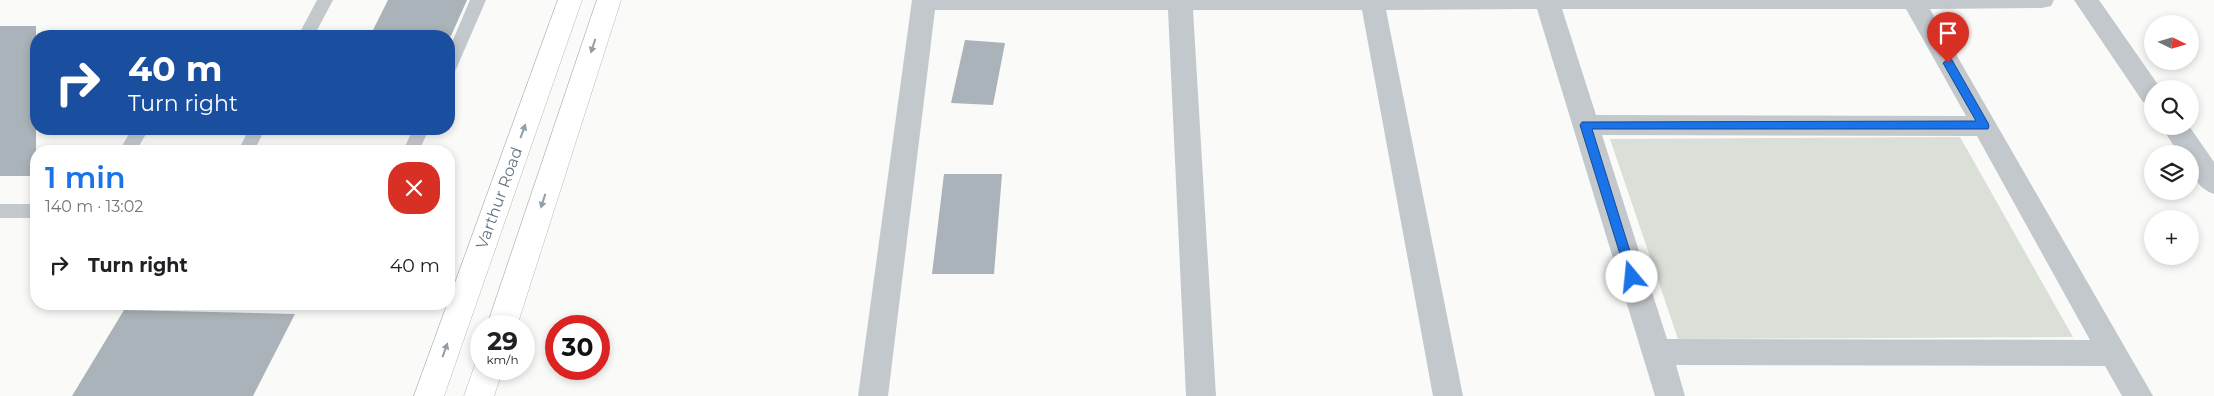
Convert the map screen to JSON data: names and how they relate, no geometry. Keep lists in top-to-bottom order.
{
  "streets": {
    "main road": ["Varthur Road"]
  },
  "north": "right",
  "page": {
    "map_buttons": "+",
    "turn": ["40 m", "Turn right"],
    "heading": ["1 min", "140 m · 13:02"],
    "list": [
      {
        "name": "Turn right",
        "value": "40 m"
      }
    ],
    "speed": "29 km/h",
    "limit": "30"
  }
}
